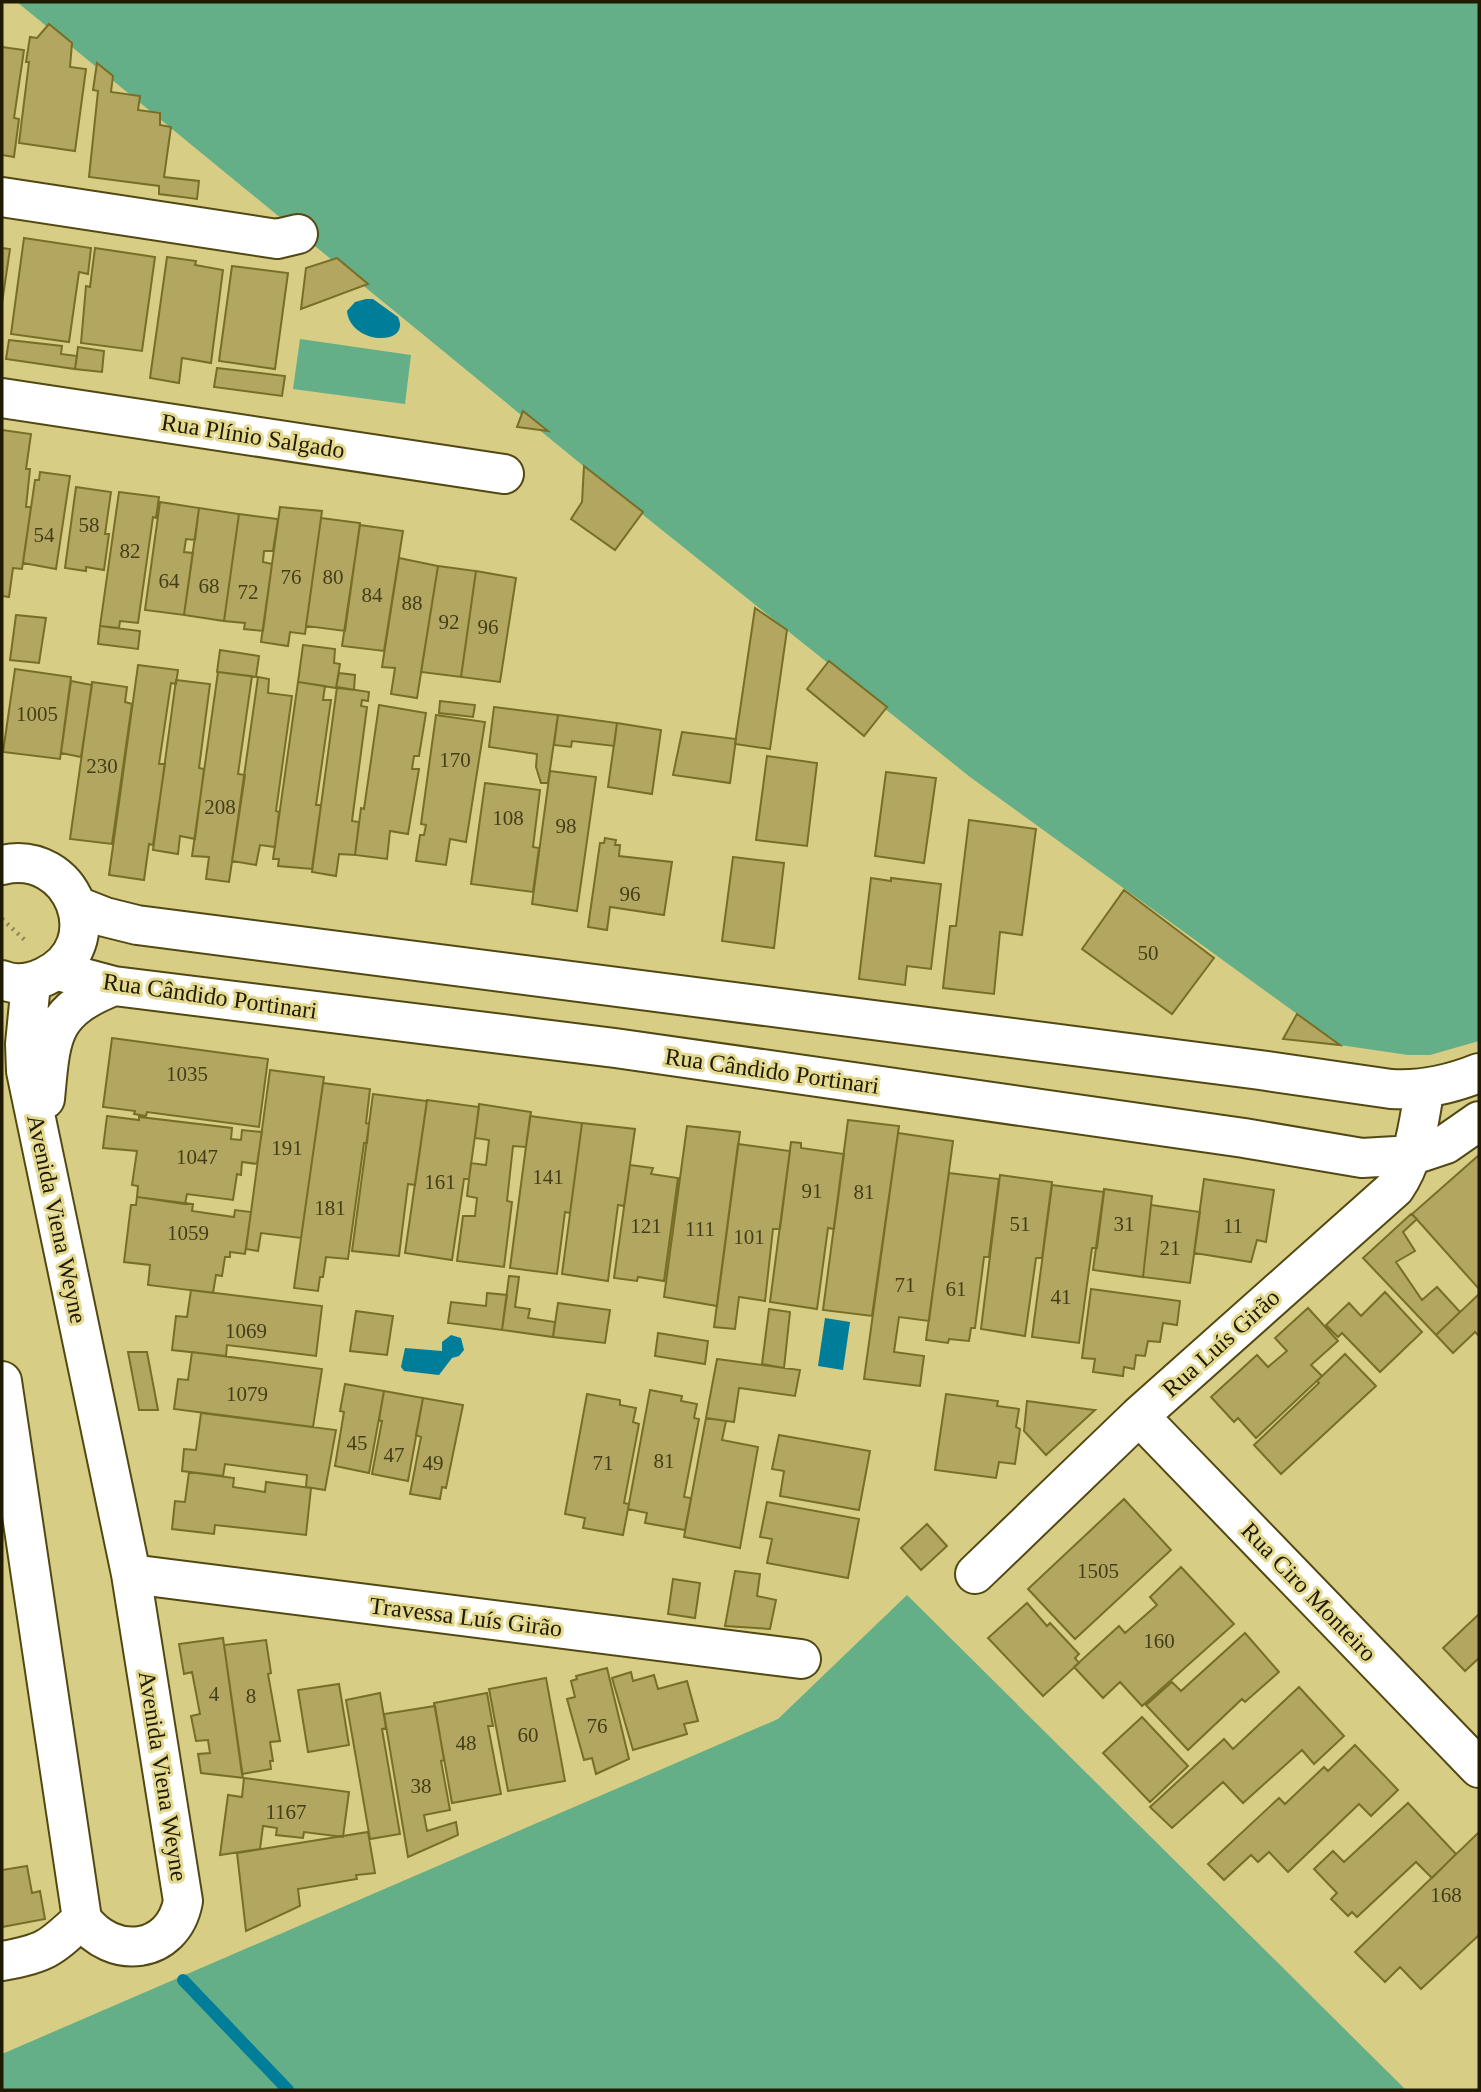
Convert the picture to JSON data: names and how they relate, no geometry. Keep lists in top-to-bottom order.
{
  "streets": {
    "street": [
      "Rua Plínio Salgado",
      "Rua Cândido Portinari",
      "Avenida Viena Weyne",
      "Rua Luís Girão",
      "Rua Ciro Monteiro",
      "Travessa Luís Girão"
    ]
  },
  "crossings": [
    ["Rua Cândido Portinari", "Avenida Viena Weyne"],
    ["Rua Cândido Portinari", "Rua Luís Girão"],
    ["Avenida Viena Weyne", "Travessa Luís Girão"],
    ["Rua Luís Girão", "Rua Ciro Monteiro"]
  ],
  "house_numbers": [
    "58",
    "54",
    "82",
    "76",
    "80",
    "64",
    "68",
    "72",
    "84",
    "88",
    "92",
    "96",
    "1005",
    "170",
    "230",
    "208",
    "108",
    "98",
    "96",
    "50",
    "1035",
    "191",
    "1047",
    "141",
    "161",
    "91",
    "81",
    "181",
    "51",
    "31",
    "121",
    "11",
    "111",
    "1059",
    "101",
    "21",
    "71",
    "61",
    "41",
    "1069",
    "1079",
    "45",
    "47",
    "81",
    "49",
    "71",
    "1505",
    "160",
    "4",
    "8",
    "76",
    "60",
    "48",
    "38",
    "1167",
    "168"
  ]
}
